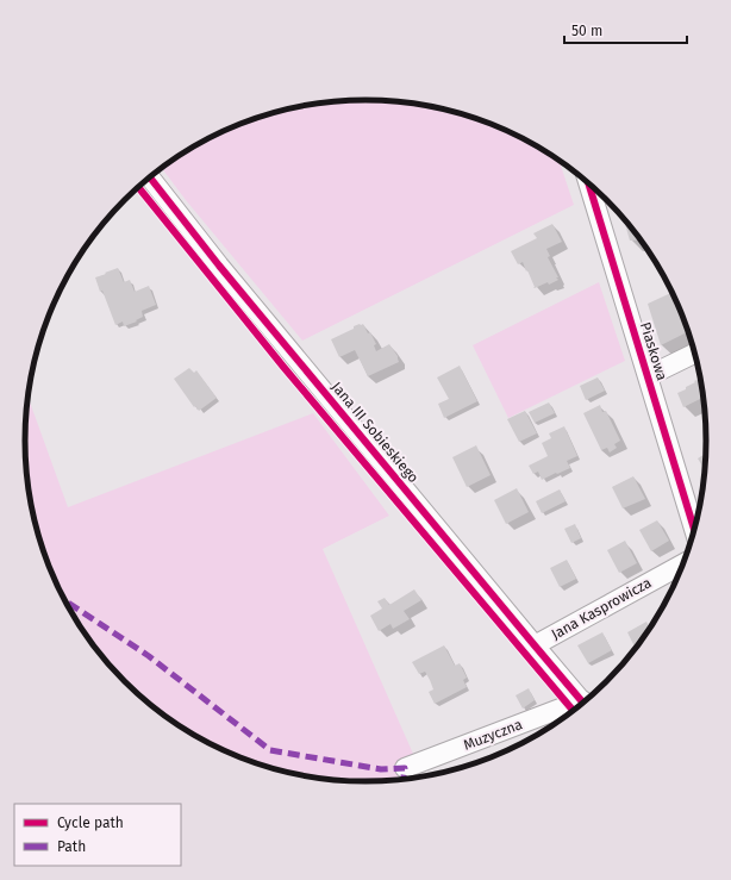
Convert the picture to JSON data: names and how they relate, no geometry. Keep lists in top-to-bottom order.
{
  "streets": {
    "street": [
      "Piaskowa",
      "Jana III Sobieskiego",
      "Jana Kasprowicza",
      "Muzyczna"
    ]
  },
  "crossings": [
    ["Jana III Sobieskiego", "Jana Kasprowicza"]
  ],
  "legend": ["Cycle path", "Path"],
  "scale_bar": "50 m"
}
